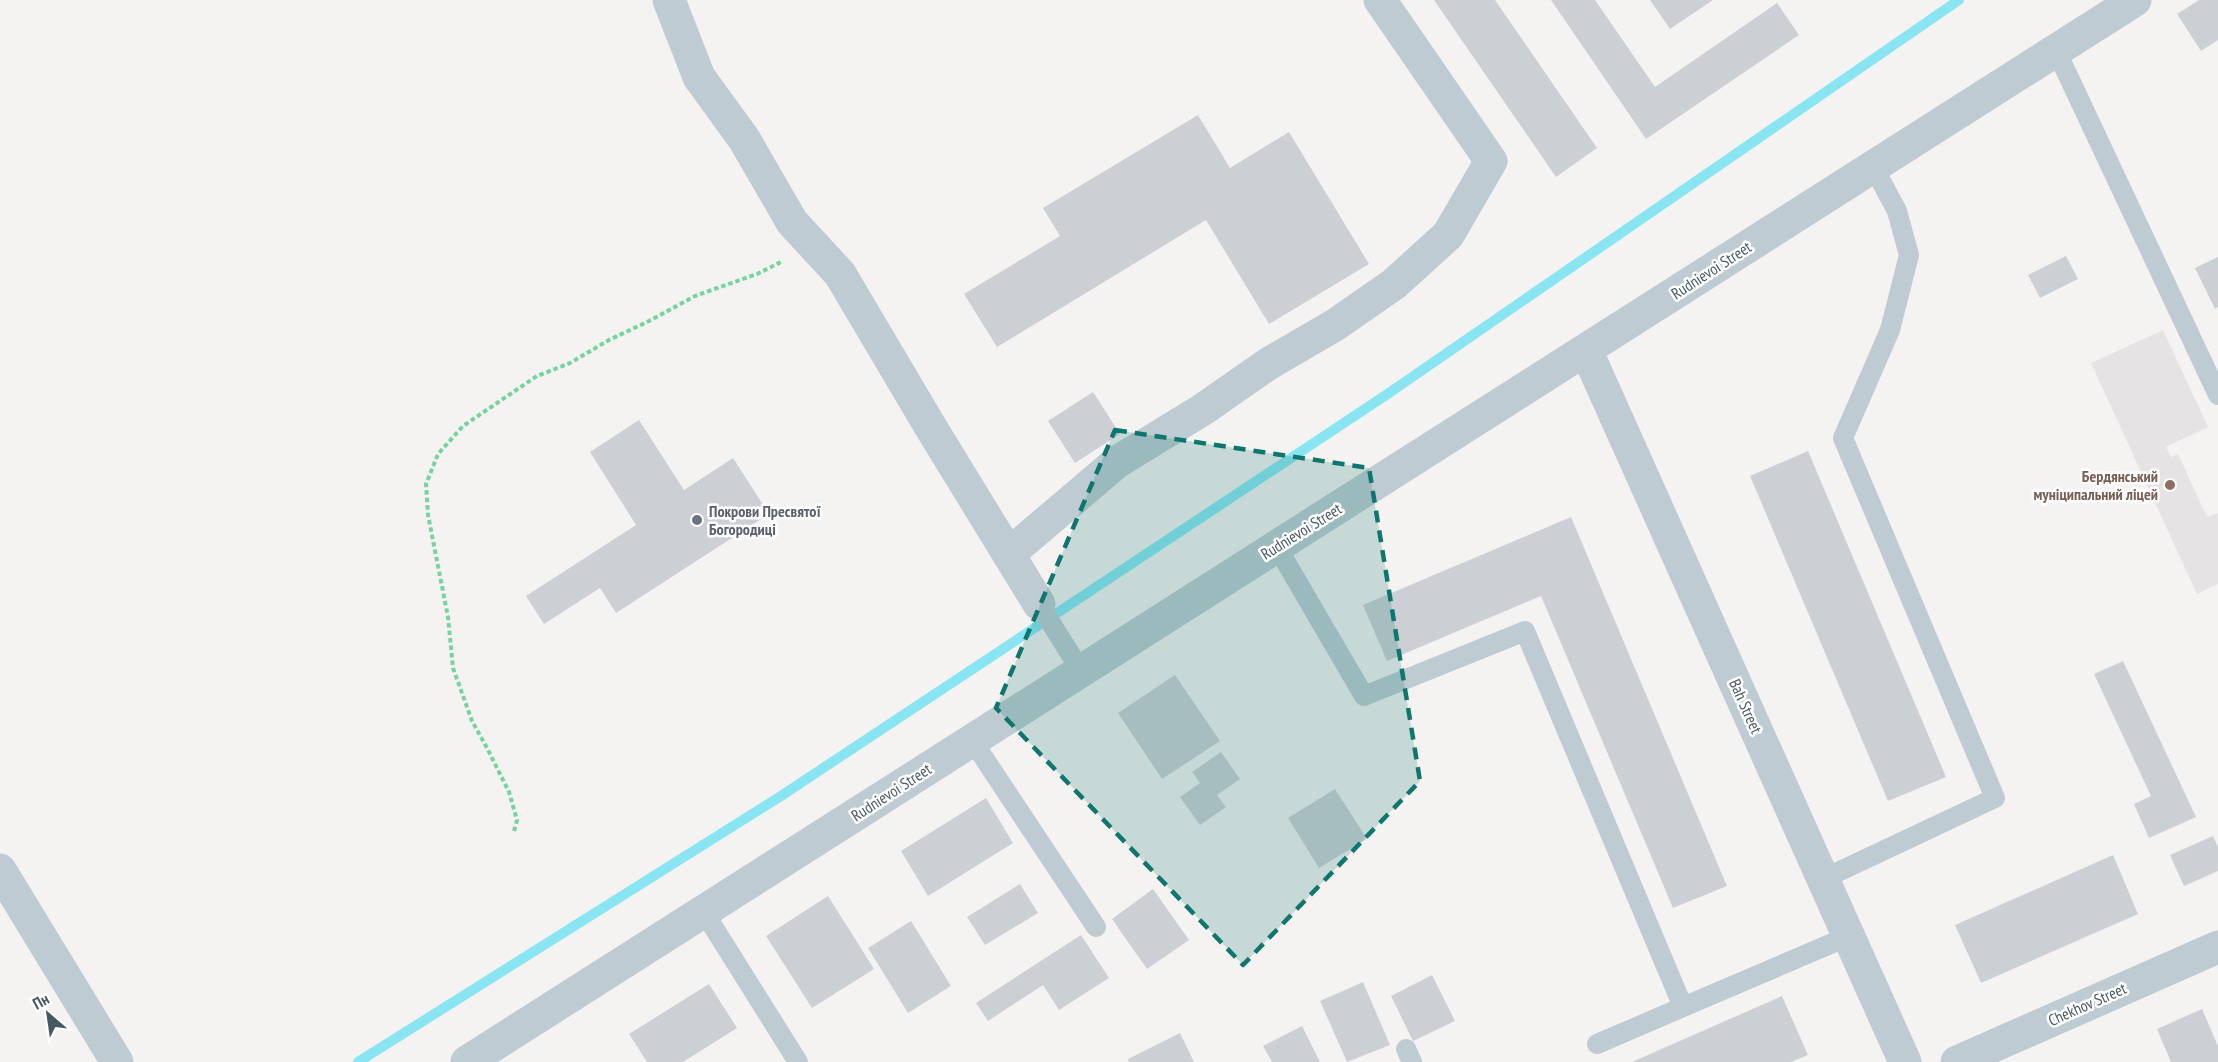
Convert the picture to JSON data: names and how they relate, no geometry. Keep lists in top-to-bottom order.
{
  "streets": {
    "street": ["Rudnievoi Street", "Bah Street", "Chekhov Street"]
  },
  "crossings": [
    ["Rudnievoi Street", "Bah Street"]
  ],
  "places": ["Бердянський муніципальний ліцей", "Покрови Пресвятої Богородиці"],
  "north": "top left"
}
